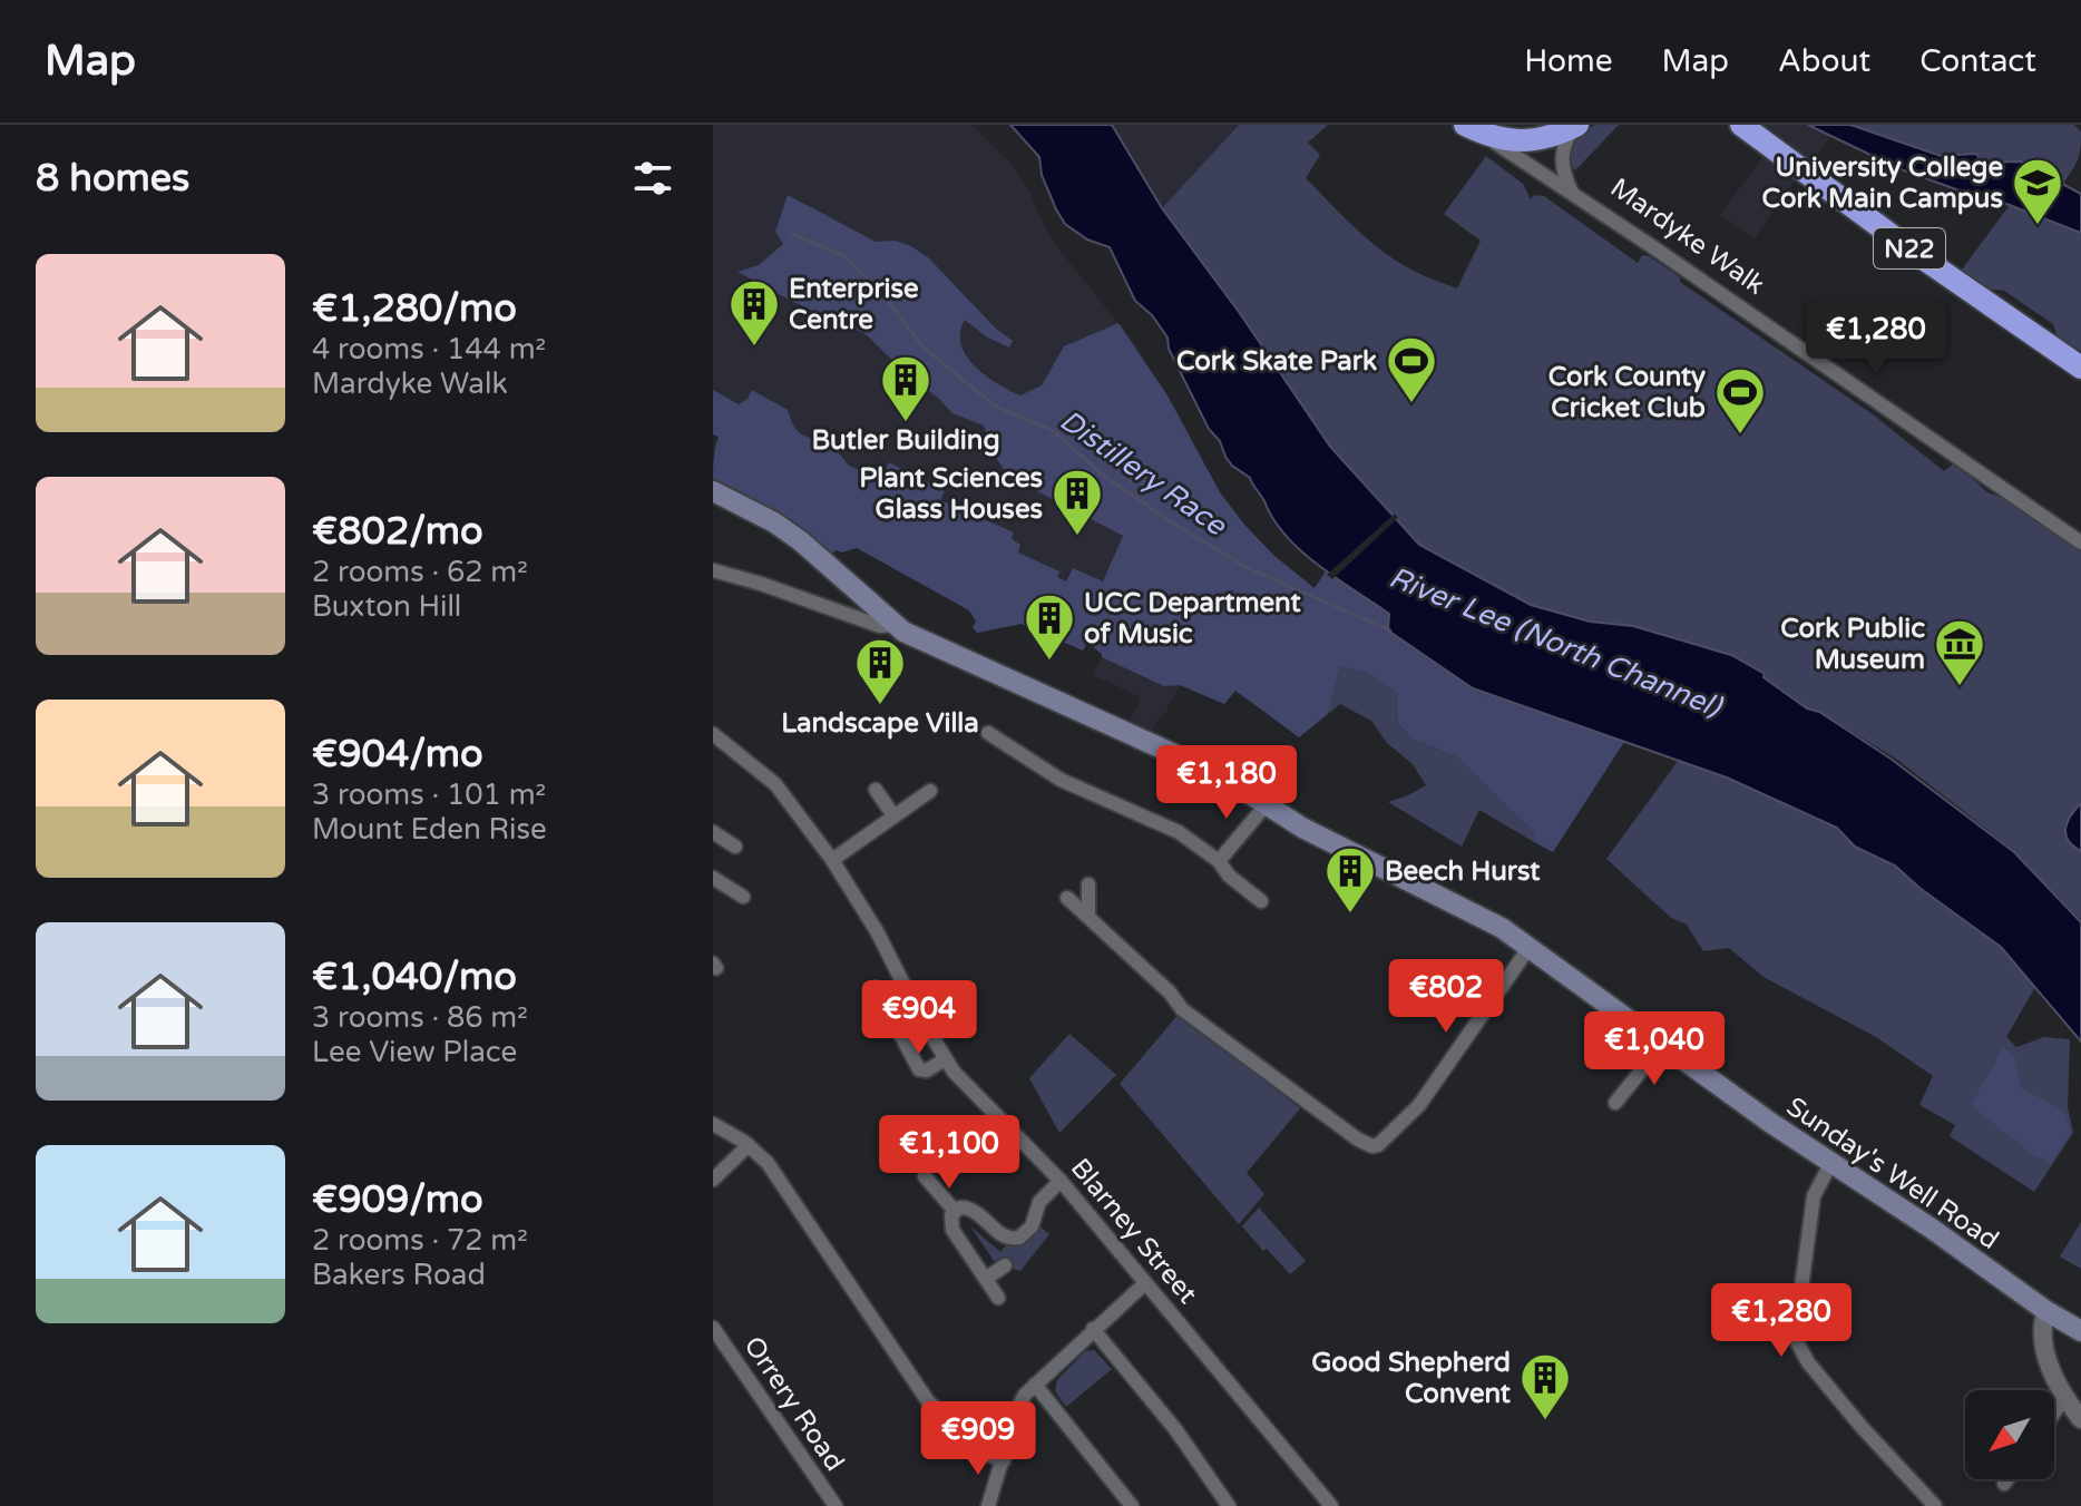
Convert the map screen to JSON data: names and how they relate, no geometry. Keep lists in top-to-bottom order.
{
  "streets": {
    "highway": ["Mardyke Walk", "N22"],
    "main road": ["Sunday's Well Road"],
    "street": ["Blarney Street", "Orrery Road"]
  },
  "water": ["Distillery Race", "River Lee (North Channel)"],
  "places": {
    "school or university": ["University College Cork Main Campus"],
    "building": [
      "Enterprise Centre",
      "Butler Building",
      "Plant Sciences Glass Houses",
      "UCC Department of Music",
      "Landscape Villa",
      "Beech Hurst",
      "Good Shepherd Convent"
    ],
    "sports": ["Cork Skate Park", "Cork County Cricket Club"],
    "museum": ["Cork Public Museum"]
  },
  "north": "bottom left",
  "page": {
    "header": "Map",
    "nav": [
      "Home",
      "Map",
      "About",
      "Contact"
    ],
    "heading": "8 homes",
    "list": [
      {
        "name": "€1,280/mo",
        "note": "4 rooms · 144 m² · Mardyke Walk"
      },
      {
        "name": "€802/mo",
        "note": "2 rooms · 62 m² · Buxton Hill"
      },
      {
        "name": "€904/mo",
        "note": "3 rooms · 101 m² · Mount Eden Rise"
      },
      {
        "name": "€1,040/mo",
        "note": "3 rooms · 86 m² · Lee View Place"
      },
      {
        "name": "€909/mo",
        "note": "2 rooms · 72 m² · Bakers Road"
      }
    ],
    "price": [
      "€1,280",
      "€1,180",
      "€802",
      "€904",
      "€1,040",
      "€1,100",
      "€1,280",
      "€909"
    ]
  }
}
